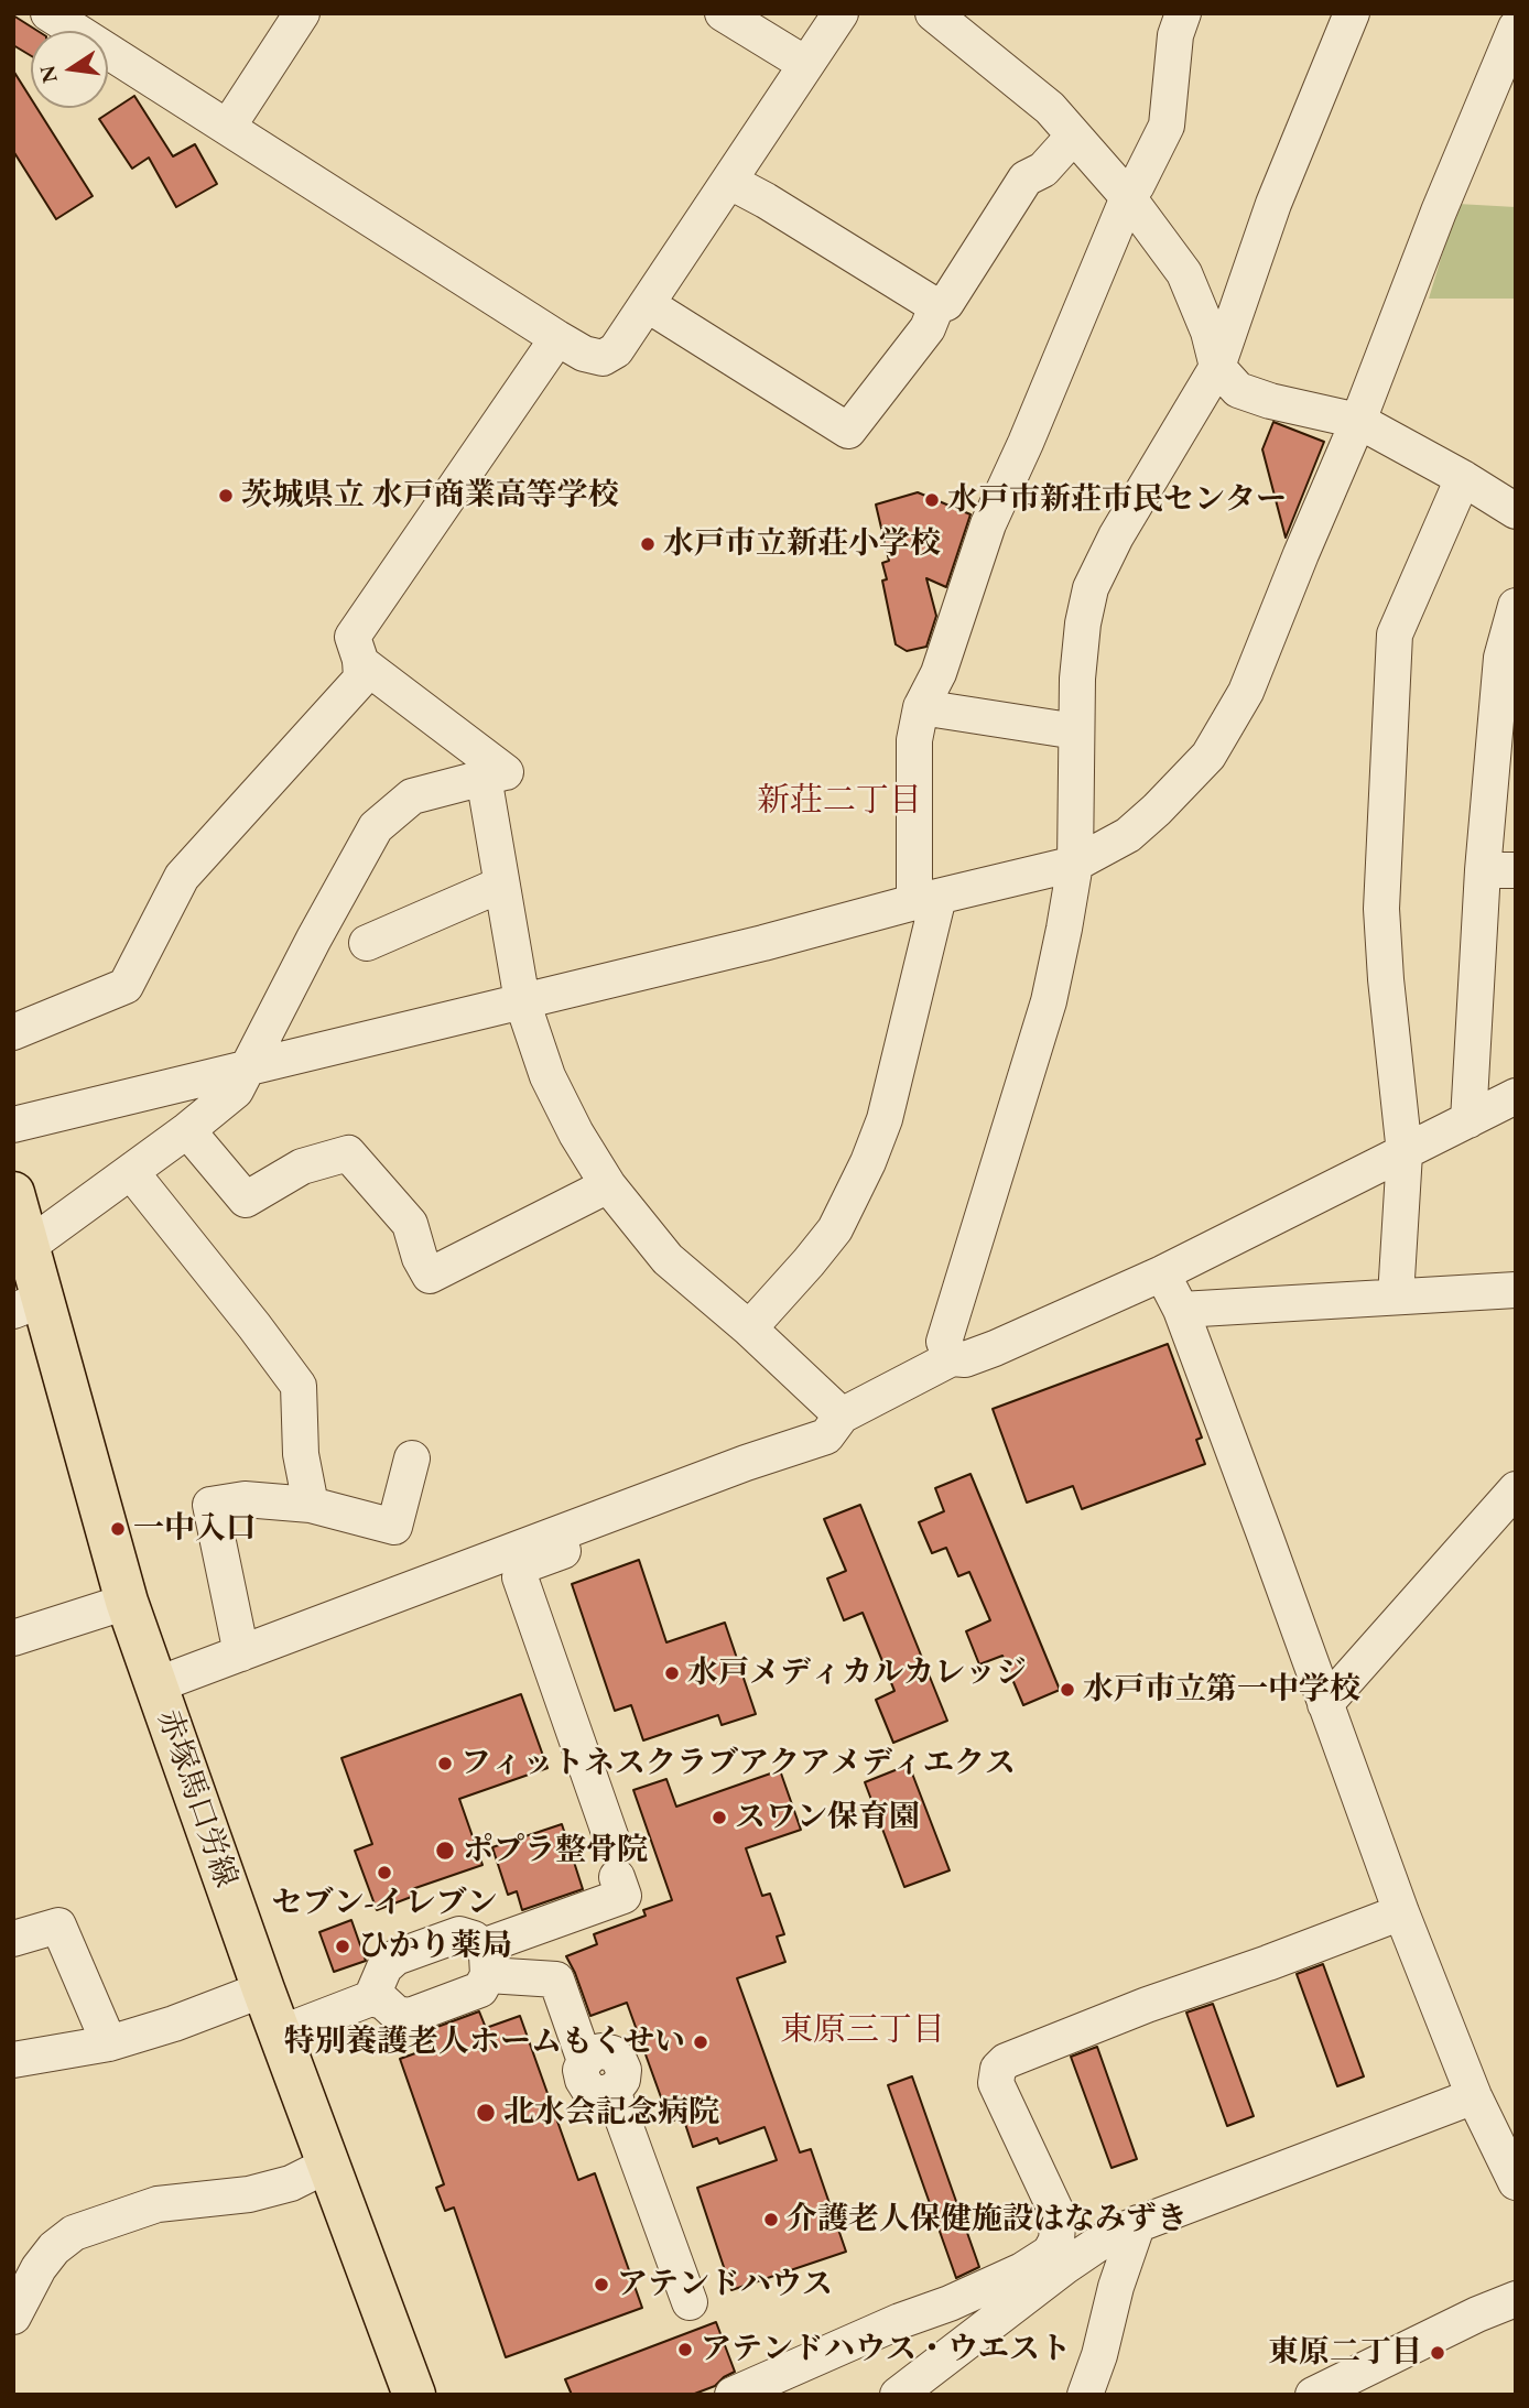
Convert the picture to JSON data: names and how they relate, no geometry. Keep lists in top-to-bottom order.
{
  "streets": {
    "main road": ["赤塚馬口労線"]
  },
  "districts": ["新荘二丁目", "東原三丁目"],
  "places": [
    "茨城県立 水戸商業高等学校",
    "水戸市新荘市民センター",
    "水戸市立新荘小学校",
    "一中入口",
    "水戸メディカルカレッジ",
    "水戸市立第一中学校",
    "フィットネスクラブアクアメディエクス",
    "スワン保育園",
    "ポプラ整骨院",
    "セブン-イレブン",
    "ひかり薬局",
    "特別養護老人ホームもくせい",
    "北水会記念病院",
    "介護老人保健施設はなみずき",
    "アテンドハウス",
    "アテンドハウス・ウエスト",
    "東原二丁目"
  ],
  "north": "left"
}
